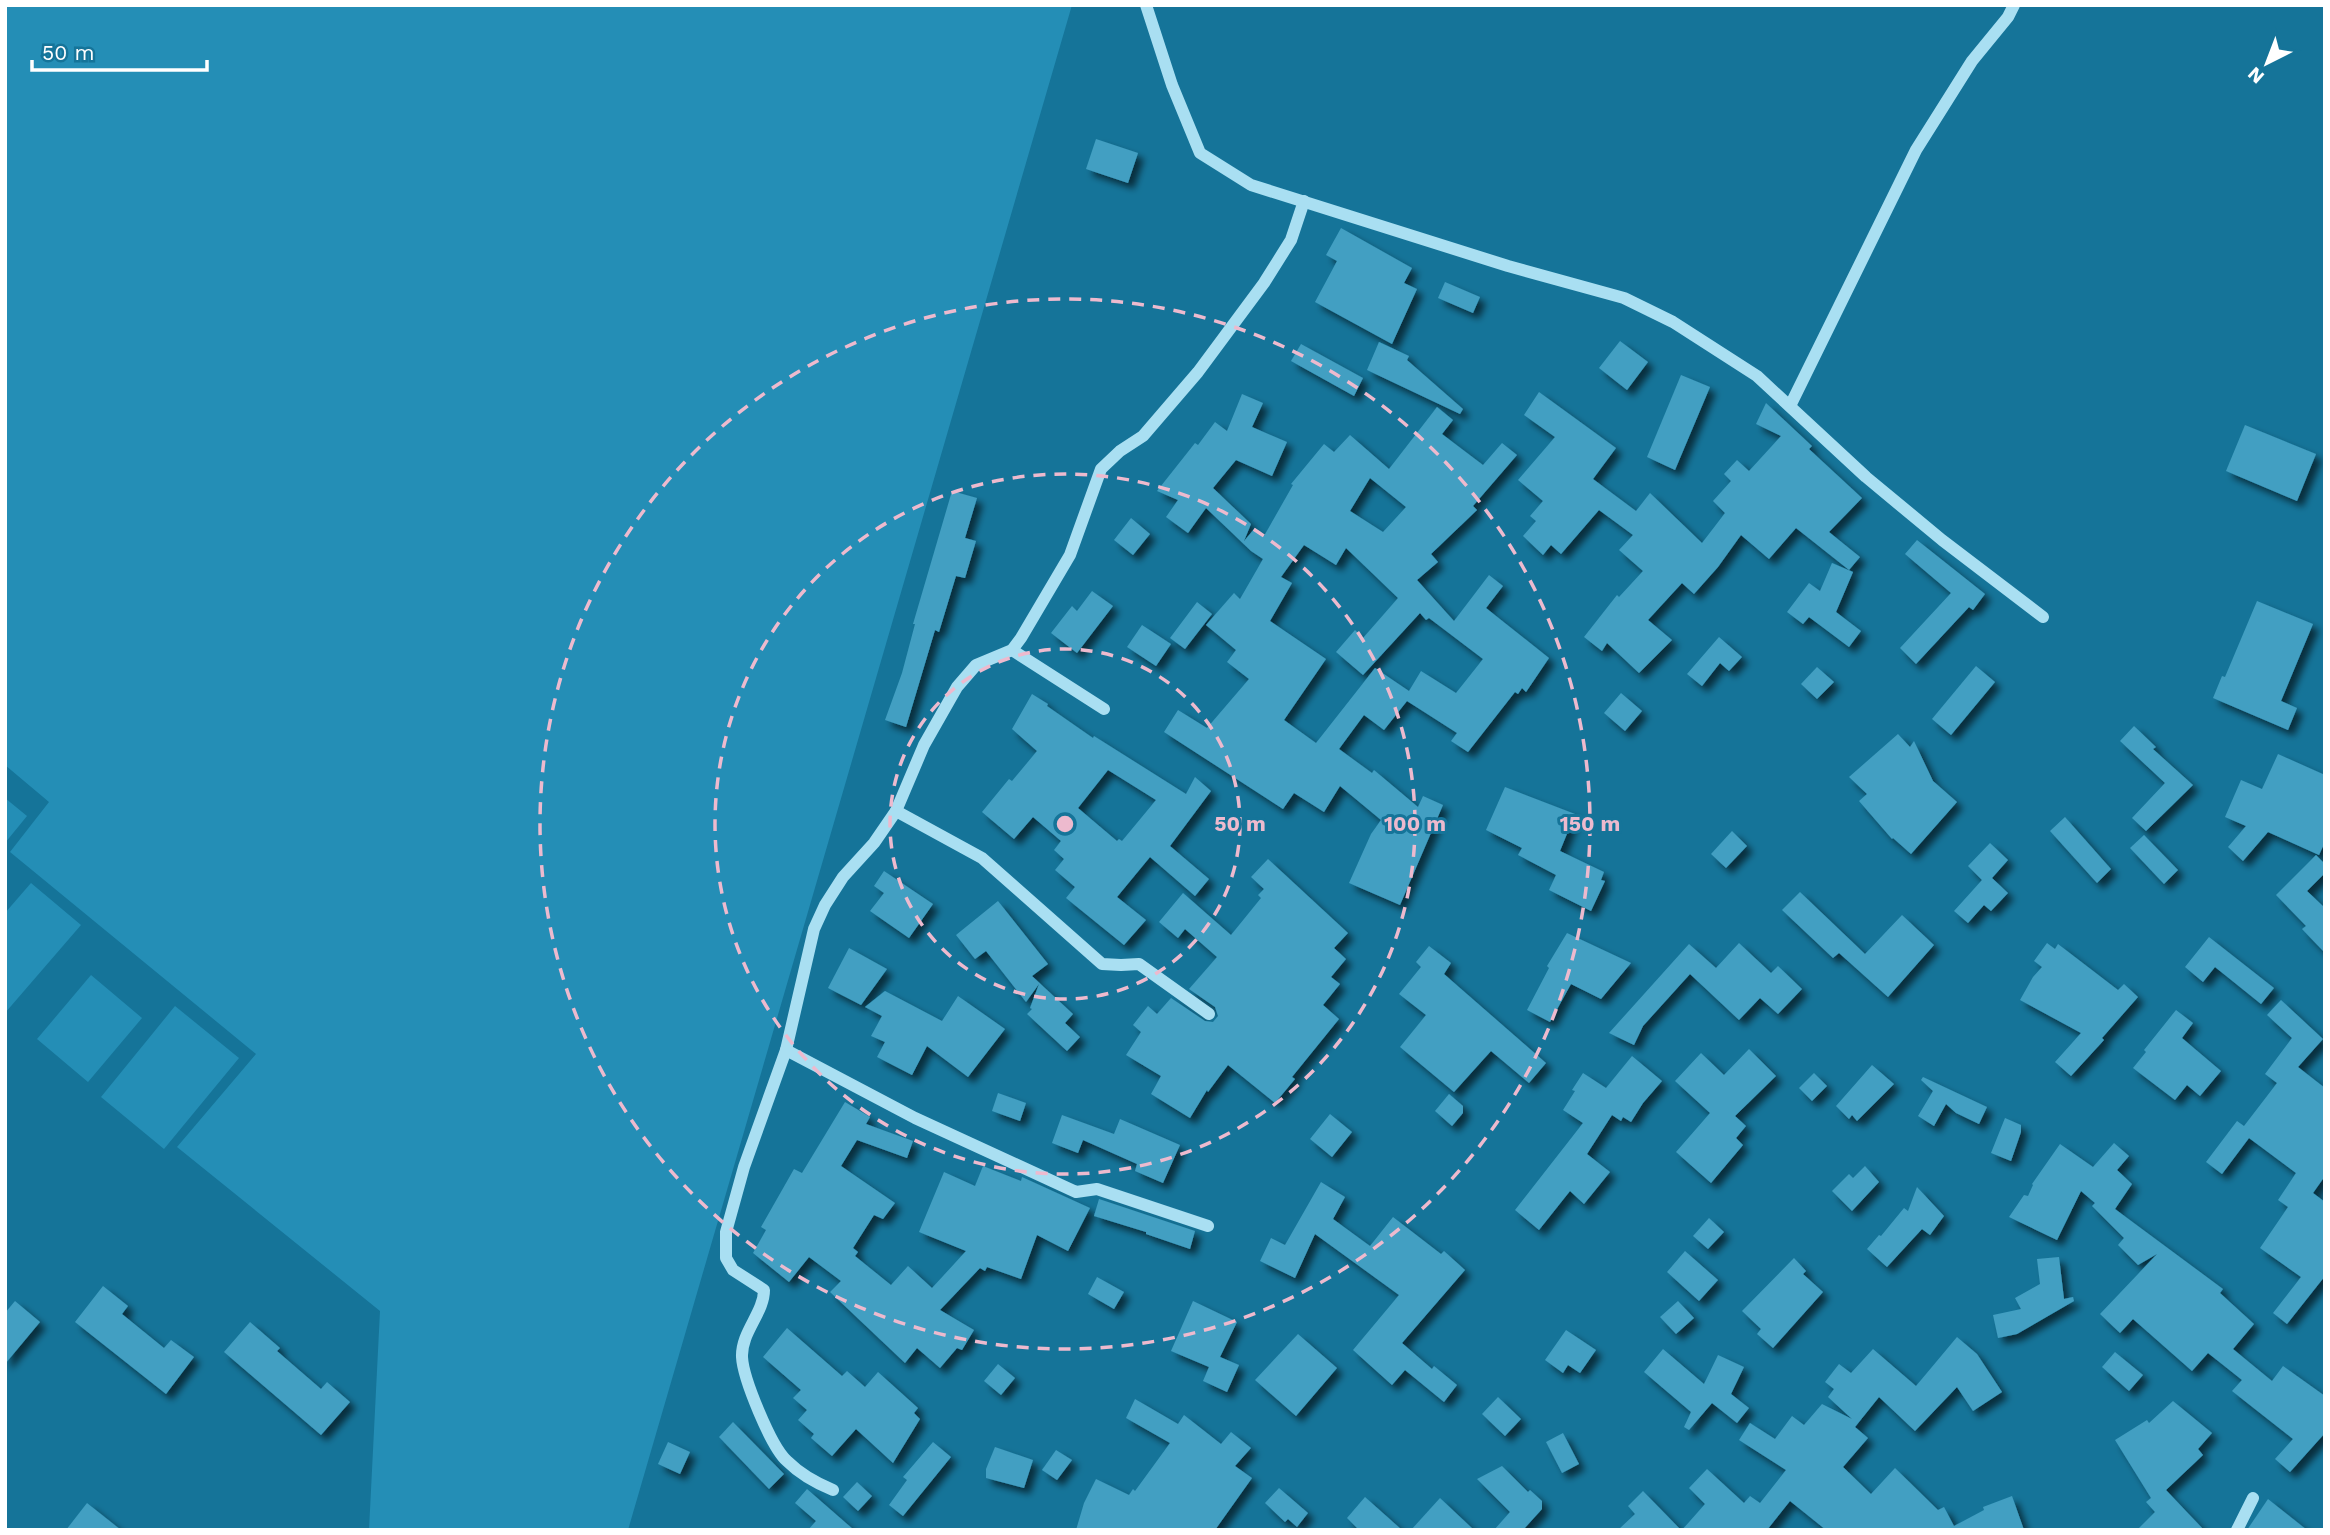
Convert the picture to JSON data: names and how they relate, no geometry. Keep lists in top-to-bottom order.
{
  "scale_bar": "50 m",
  "north": "bottom left",
  "rings": ["50 m", "100 m", "150 m"]
}
